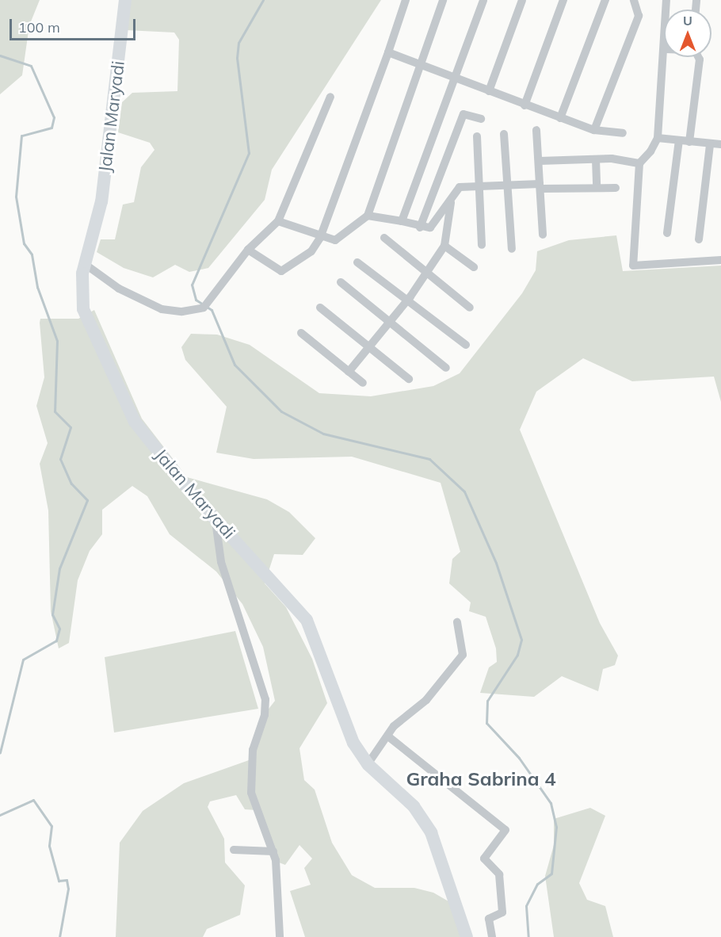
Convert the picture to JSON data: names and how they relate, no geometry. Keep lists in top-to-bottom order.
{
  "streets": {
    "street": ["Jalan Maryadi"]
  },
  "districts": ["Graha Sabrina 4"],
  "scale_bar": "100 m",
  "north": "top"
}
